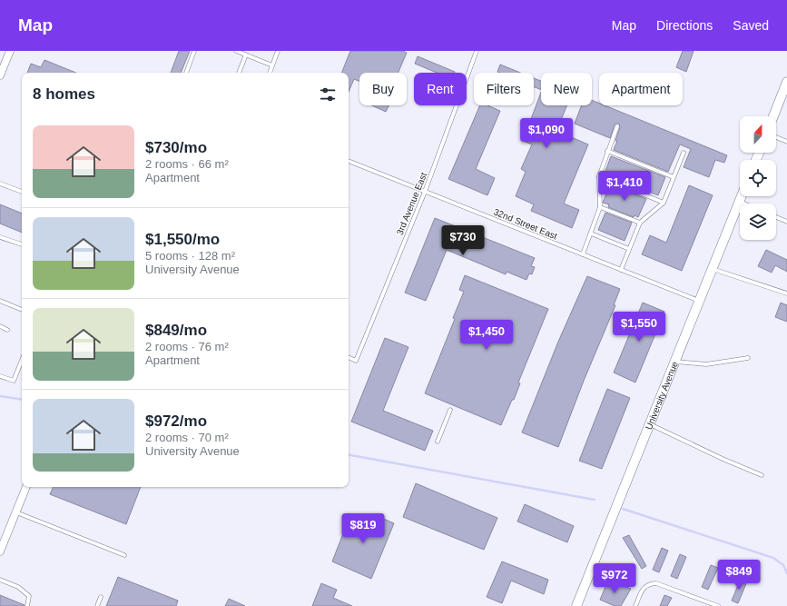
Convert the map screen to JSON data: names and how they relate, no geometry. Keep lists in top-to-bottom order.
{
  "streets": {
    "street": ["University Avenue"],
    "lane": ["3rd Avenue East", "32nd Street East"]
  },
  "crossings": [
    ["3rd Avenue East", "32nd Street East"],
    ["32nd Street East", "University Avenue"]
  ],
  "north": "top",
  "page": {
    "header": "Map",
    "nav": ["Map", "Directions", "Saved"],
    "chip": [
      "Buy",
      "Rent",
      "Filters",
      "New",
      "Apartment"
    ],
    "heading": "8 homes",
    "list": [
      {
        "name": "$730/mo",
        "note": "2 rooms · 66 m² · Apartment"
      },
      {
        "name": "$1,550/mo",
        "note": "5 rooms · 128 m² · University Avenue"
      },
      {
        "name": "$849/mo",
        "note": "2 rooms · 76 m² · Apartment"
      },
      {
        "name": "$972/mo",
        "note": "2 rooms · 70 m² · University Avenue"
      }
    ],
    "price": [
      "$1,090",
      "$1,410",
      "$730",
      "$1,550",
      "$1,450",
      "$819",
      "$849",
      "$972"
    ]
  }
}
